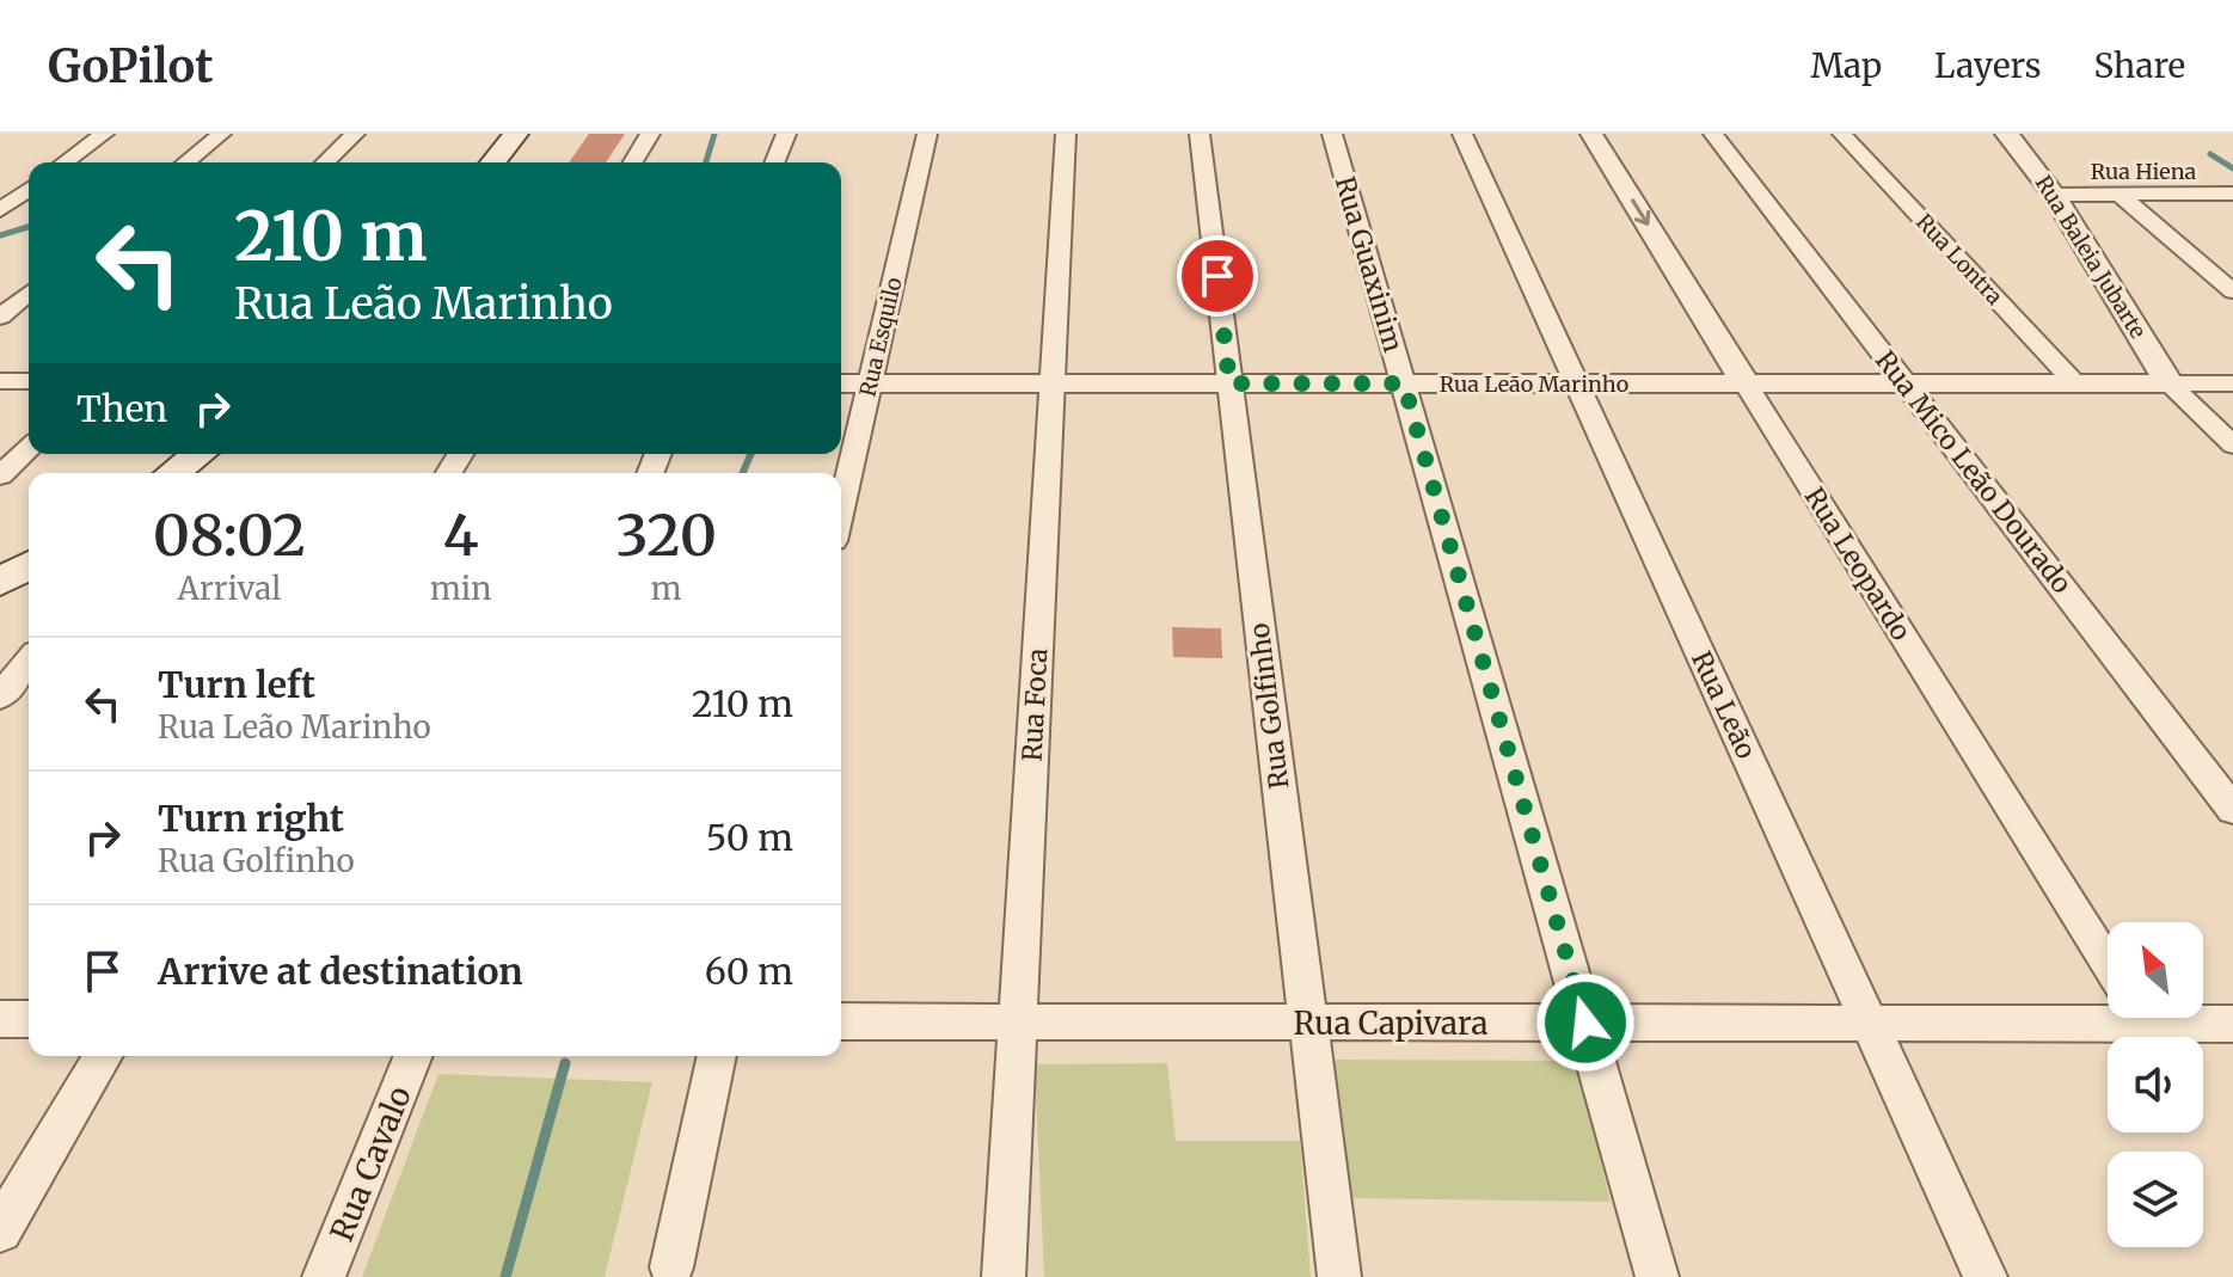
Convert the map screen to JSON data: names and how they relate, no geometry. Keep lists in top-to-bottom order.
{
  "streets": {
    "street": [
      "Rua Hiena",
      "Rua Baleia Jubarte",
      "Rua Lontra",
      "Rua Guaxinim",
      "Rua Esquilo",
      "Rua Leão Marinho",
      "Rua Mico Leão Dourado",
      "Rua Leopardo",
      "Rua Foca",
      "Rua Leão",
      "Rua Golfinho",
      "Rua Capivara",
      "Rua Cavalo"
    ]
  },
  "crossings": [
    ["Rua Hiena", "Rua Baleia Jubarte"],
    ["Rua Baleia Jubarte", "Rua Leão Marinho"],
    ["Rua Lontra", "Rua Leão Marinho"],
    ["Rua Guaxinim", "Rua Leão Marinho"],
    ["Rua Guaxinim", "Rua Capivara"],
    ["Rua Esquilo", "Rua Leão Marinho"],
    ["Rua Leão Marinho", "Rua Mico Leão Dourado"],
    ["Rua Leão Marinho", "Rua Leopardo"],
    ["Rua Leão Marinho", "Rua Foca"],
    ["Rua Leão Marinho", "Rua Leão"],
    ["Rua Leão Marinho", "Rua Golfinho"],
    ["Rua Foca", "Rua Capivara"],
    ["Rua Leão", "Rua Capivara"],
    ["Rua Golfinho", "Rua Capivara"]
  ],
  "north": "top left",
  "page": {
    "header": "GoPilot",
    "nav": ["Map", "Layers", "Share"],
    "turn": ["210 m", "Rua Leão Marinho"],
    "then": "Then",
    "eta": [
      "08:02",
      "Arrival",
      "4",
      "min",
      "320",
      "m"
    ],
    "list": [
      {
        "name": "Turn left",
        "note": "Rua Leão Marinho",
        "value": "210 m"
      },
      {
        "name": "Turn right",
        "note": "Rua Golfinho",
        "value": "50 m"
      },
      {
        "name": "Arrive at destination",
        "value": "60 m"
      }
    ]
  }
}
